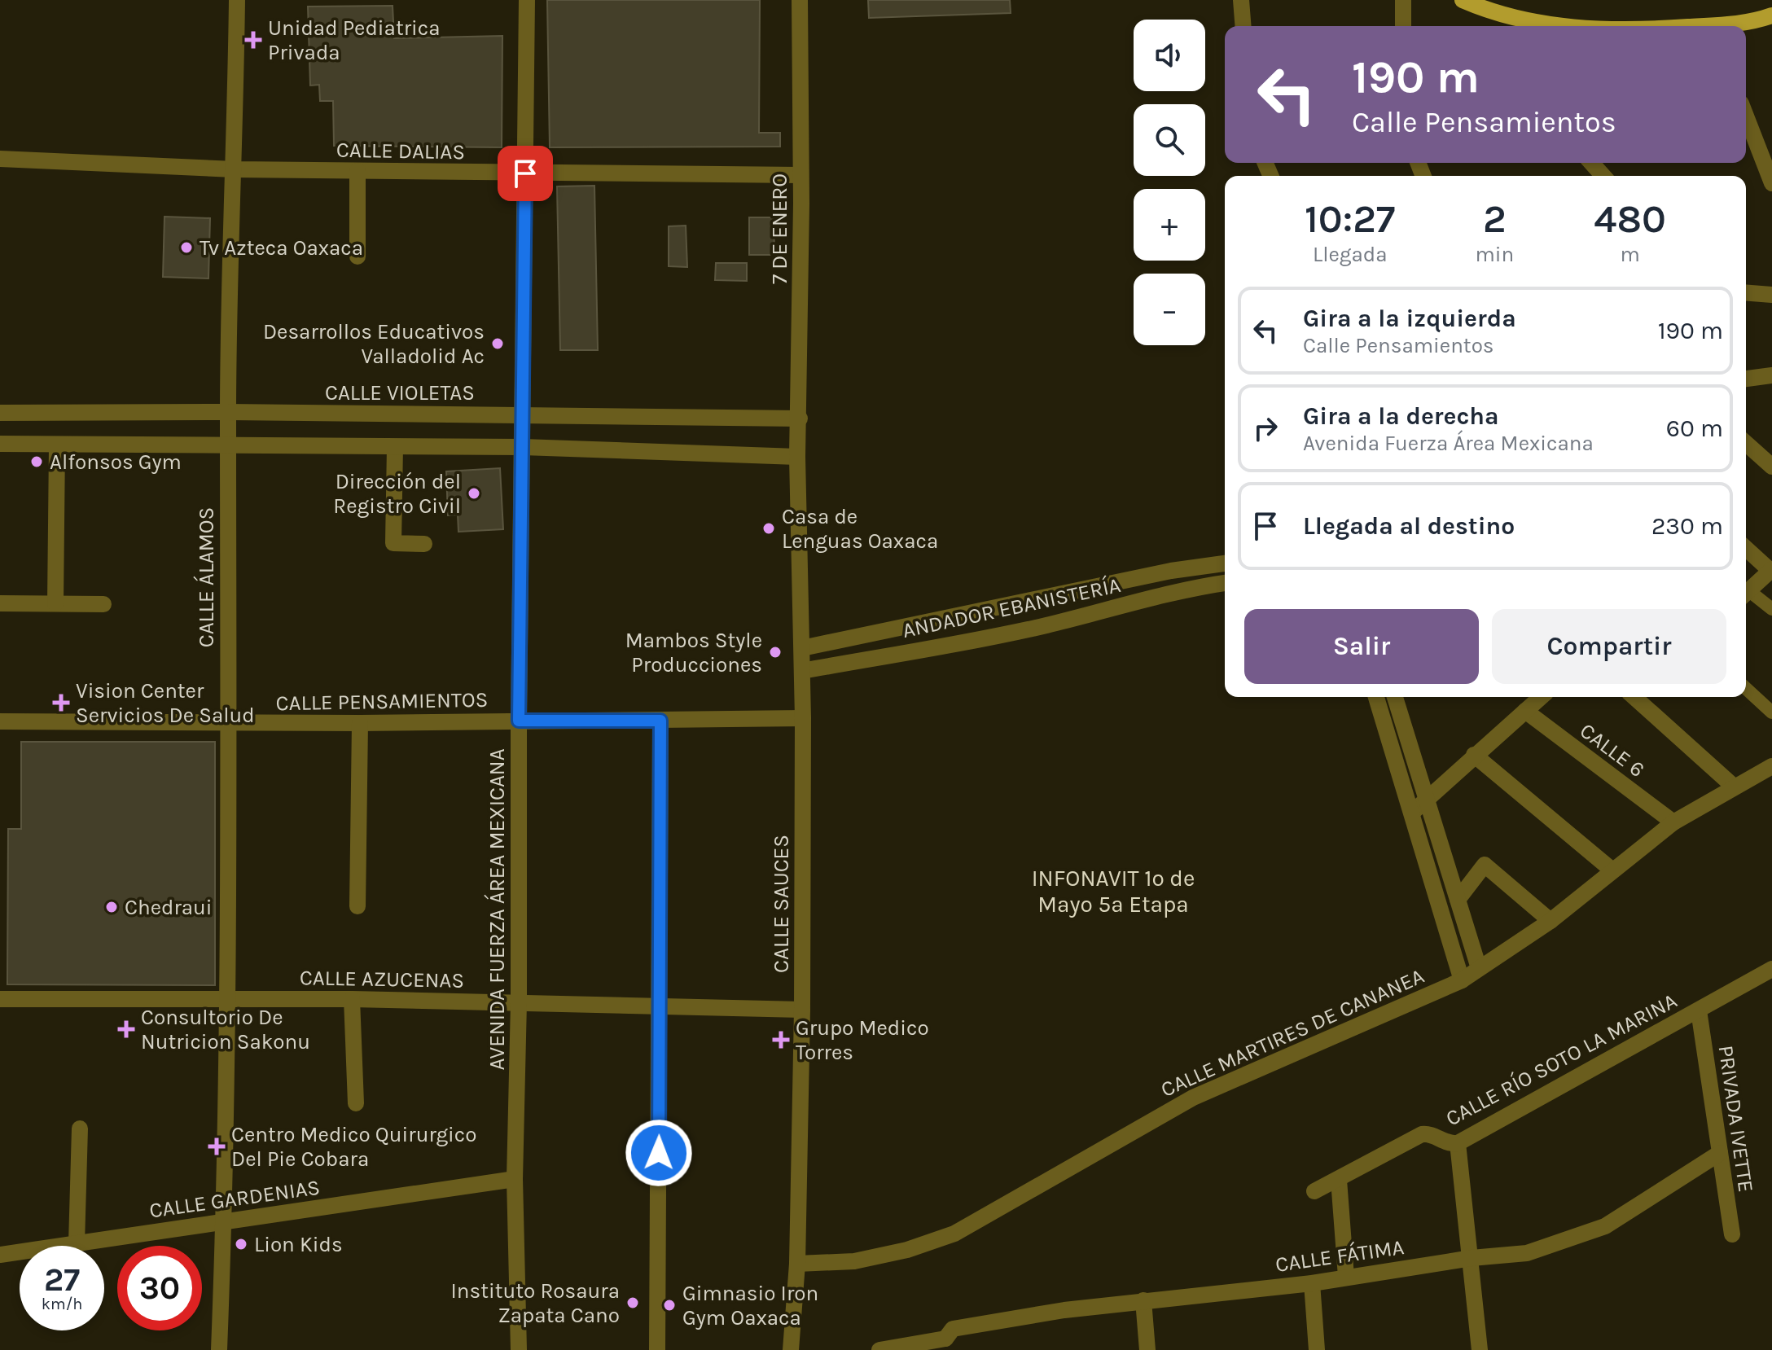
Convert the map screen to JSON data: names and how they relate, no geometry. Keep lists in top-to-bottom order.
{
  "streets": {
    "street": [
      "CALLE DALIAS",
      "7 DE ENERO",
      "CALLE VIOLETAS",
      "CALLE ÁLAMOS",
      "ANDADOR EBANISTERÍA",
      "CALLE PENSAMIENTOS",
      "CALLE 6",
      "CALLE SAUCES",
      "AVENIDA FUERZA ÁREA MEXICANA",
      "CALLE AZUCENAS",
      "CALLE MARTIRES DE CANANEA",
      "CALLE RÍO SOTO LA MARINA",
      "PRIVADA IVETTE",
      "CALLE GARDENIAS",
      "CALLE FÁTIMA"
    ]
  },
  "crossings": [
    ["CALLE DALIAS", "7 DE ENERO"],
    ["CALLE DALIAS", "CALLE ÁLAMOS"],
    ["CALLE DALIAS", "AVENIDA FUERZA ÁREA MEXICANA"],
    ["7 DE ENERO", "CALLE VIOLETAS"],
    ["7 DE ENERO", "CALLE SAUCES"],
    ["CALLE VIOLETAS", "CALLE ÁLAMOS"],
    ["CALLE VIOLETAS", "AVENIDA FUERZA ÁREA MEXICANA"],
    ["CALLE ÁLAMOS", "CALLE PENSAMIENTOS"],
    ["CALLE ÁLAMOS", "CALLE AZUCENAS"],
    ["CALLE ÁLAMOS", "CALLE GARDENIAS"],
    ["ANDADOR EBANISTERÍA", "CALLE SAUCES"],
    ["CALLE PENSAMIENTOS", "CALLE SAUCES"],
    ["CALLE PENSAMIENTOS", "AVENIDA FUERZA ÁREA MEXICANA"],
    ["CALLE 6", "CALLE MARTIRES DE CANANEA"],
    ["CALLE SAUCES", "CALLE AZUCENAS"],
    ["CALLE SAUCES", "CALLE MARTIRES DE CANANEA"],
    ["AVENIDA FUERZA ÁREA MEXICANA", "CALLE AZUCENAS"],
    ["AVENIDA FUERZA ÁREA MEXICANA", "CALLE GARDENIAS"],
    ["CALLE RÍO SOTO LA MARINA", "PRIVADA IVETTE"],
    ["PRIVADA IVETTE", "CALLE FÁTIMA"]
  ],
  "districts": ["INFONAVIT 1º de Mayo 5ª Etapa"],
  "places": {
    "health": [
      "Unidad Pediatrica Privada",
      "Vision Center Servicios De Salud",
      "Consultorio De Nutricion Sakonu",
      "Grupo Medico Torres",
      "Centro Medico Quirurgico Del Pie Cobara"
    ],
    "other": [
      "Tv Azteca Oaxaca",
      "Desarrollos Educativos Valladolid Ac",
      "Alfonsos Gym",
      "Dirección del Registro Civil",
      "Casa de Lenguas Oaxaca",
      "Mambos Style Producciones",
      "Chedraui",
      "Lion Kids",
      "Instituto Rosaura Zapata Cano",
      "Gimnasio Iron Gym Oaxaca"
    ]
  },
  "page": {
    "map_buttons": ["+", "−"],
    "turn": ["190 m", "Calle Pensamientos"],
    "eta": [
      "10:27",
      "Llegada",
      "2",
      "min",
      "480",
      "m"
    ],
    "list": [
      {
        "name": "Gira a la izquierda",
        "note": "Calle Pensamientos",
        "value": "190 m"
      },
      {
        "name": "Gira a la derecha",
        "note": "Avenida Fuerza Área Mexicana",
        "value": "60 m"
      },
      {
        "name": "Llegada al destino",
        "value": "230 m"
      }
    ],
    "buttons": ["Salir", "Compartir"],
    "speed": "27 km/h",
    "limit": "30"
  }
}
